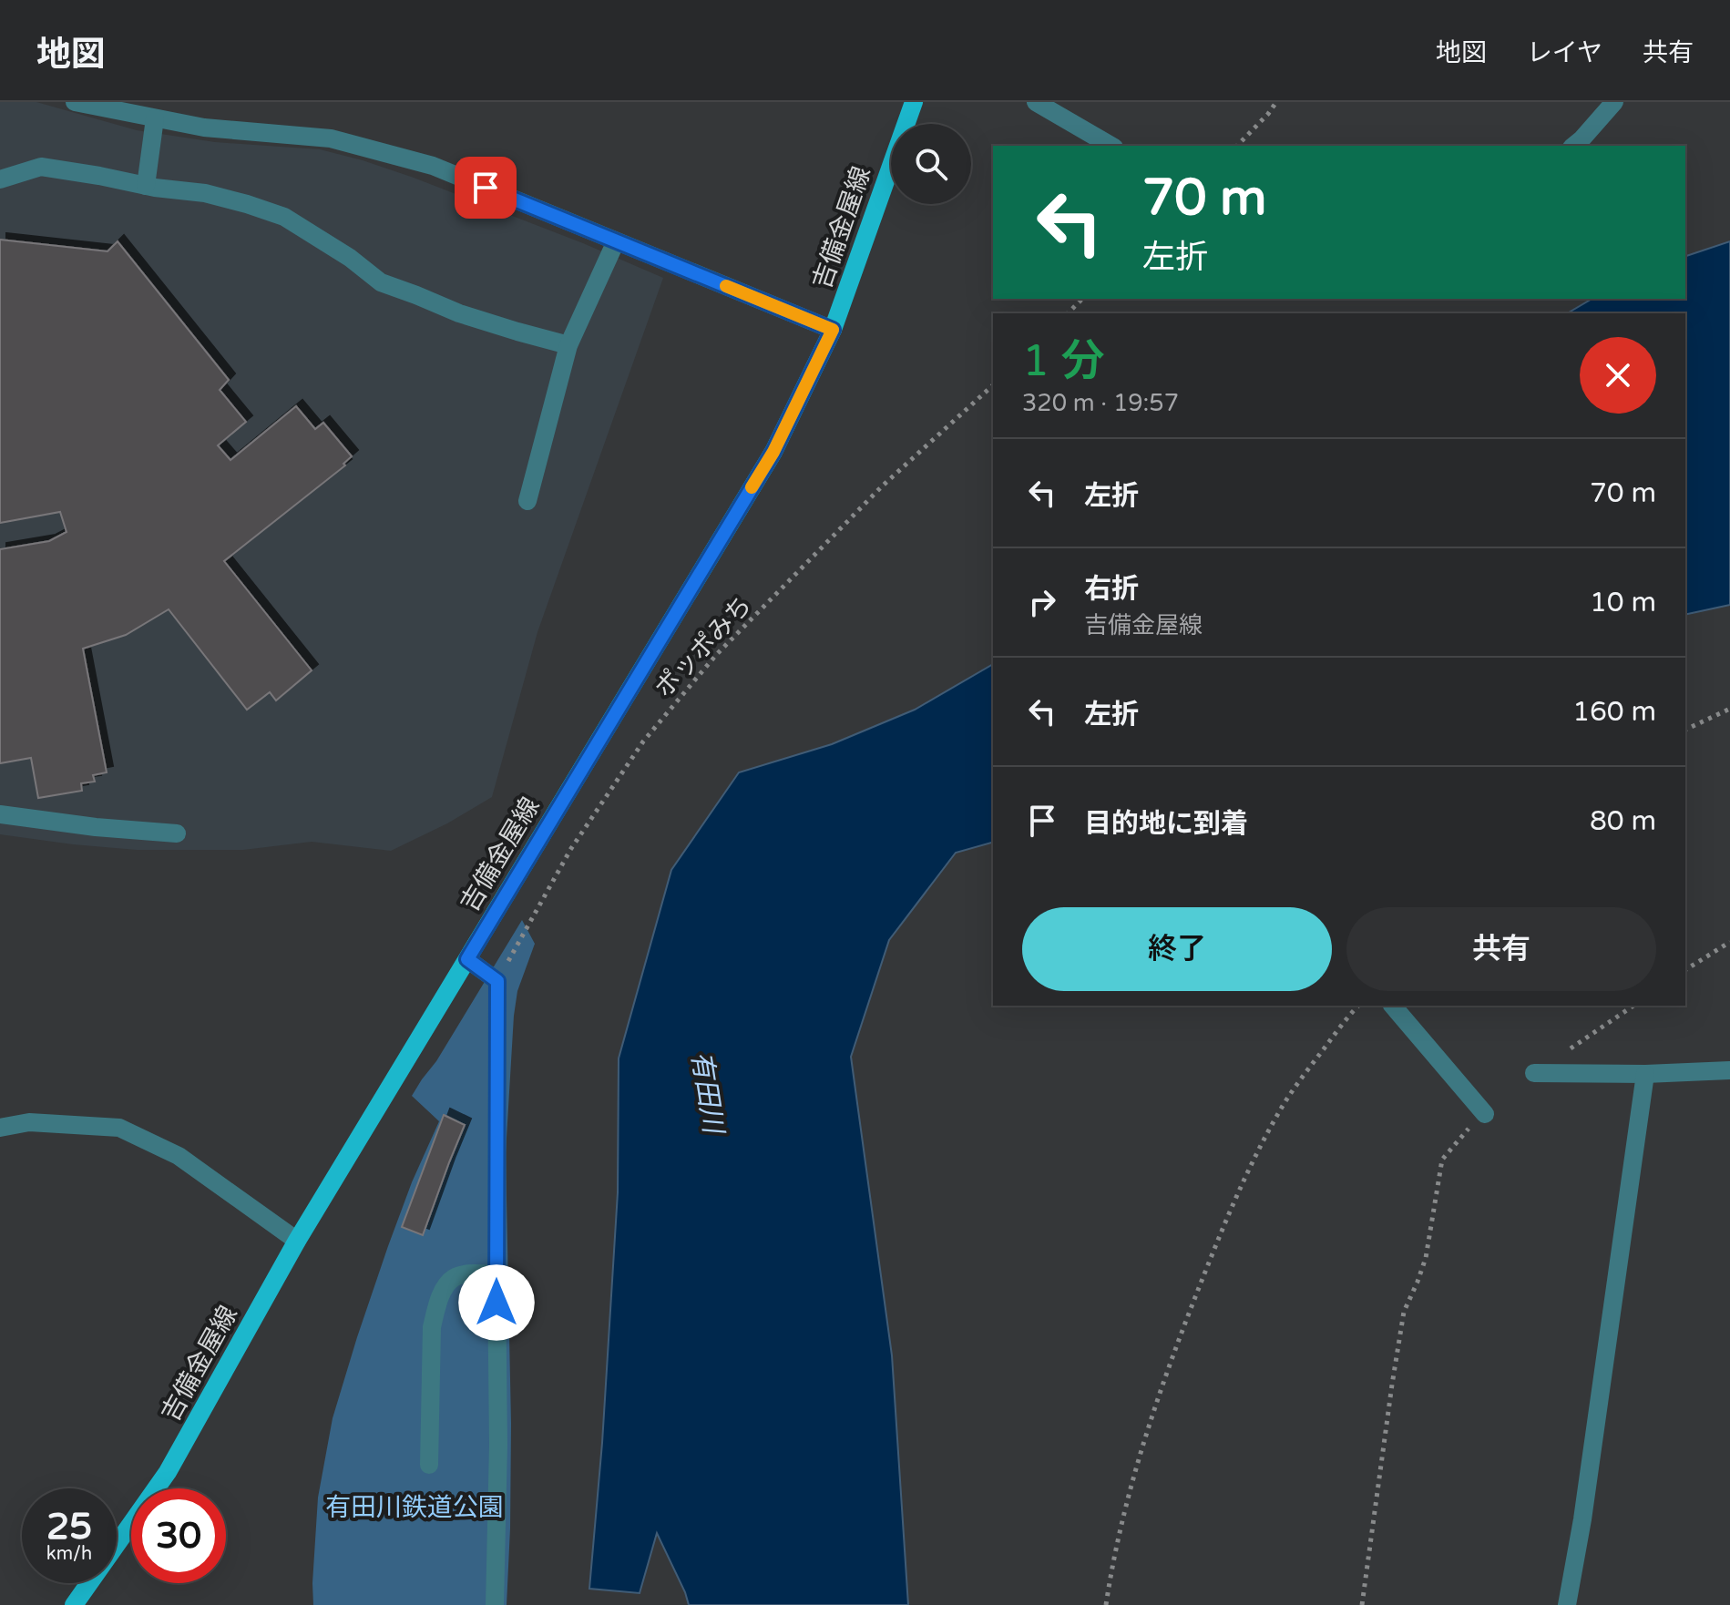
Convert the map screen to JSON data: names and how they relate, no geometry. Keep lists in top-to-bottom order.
{
  "streets": {
    "main road": ["吉備金屋線"],
    "path": ["ポッポみち"]
  },
  "water": ["有田川"],
  "parks": ["有田川鉄道公園"],
  "page": {
    "header": "地図",
    "nav": ["地図", "レイヤ", "共有"],
    "turn": ["70 m", "左折"],
    "heading": ["1 分", "320 m · 19:57"],
    "list": [
      {
        "name": "左折",
        "value": "70 m"
      },
      {
        "name": "右折",
        "note": "吉備金屋線",
        "value": "10 m"
      },
      {
        "name": "左折",
        "value": "160 m"
      },
      {
        "name": "目的地に到着",
        "value": "80 m"
      }
    ],
    "buttons": ["終了", "共有"],
    "speed": "25 km/h",
    "limit": "30"
  }
}
